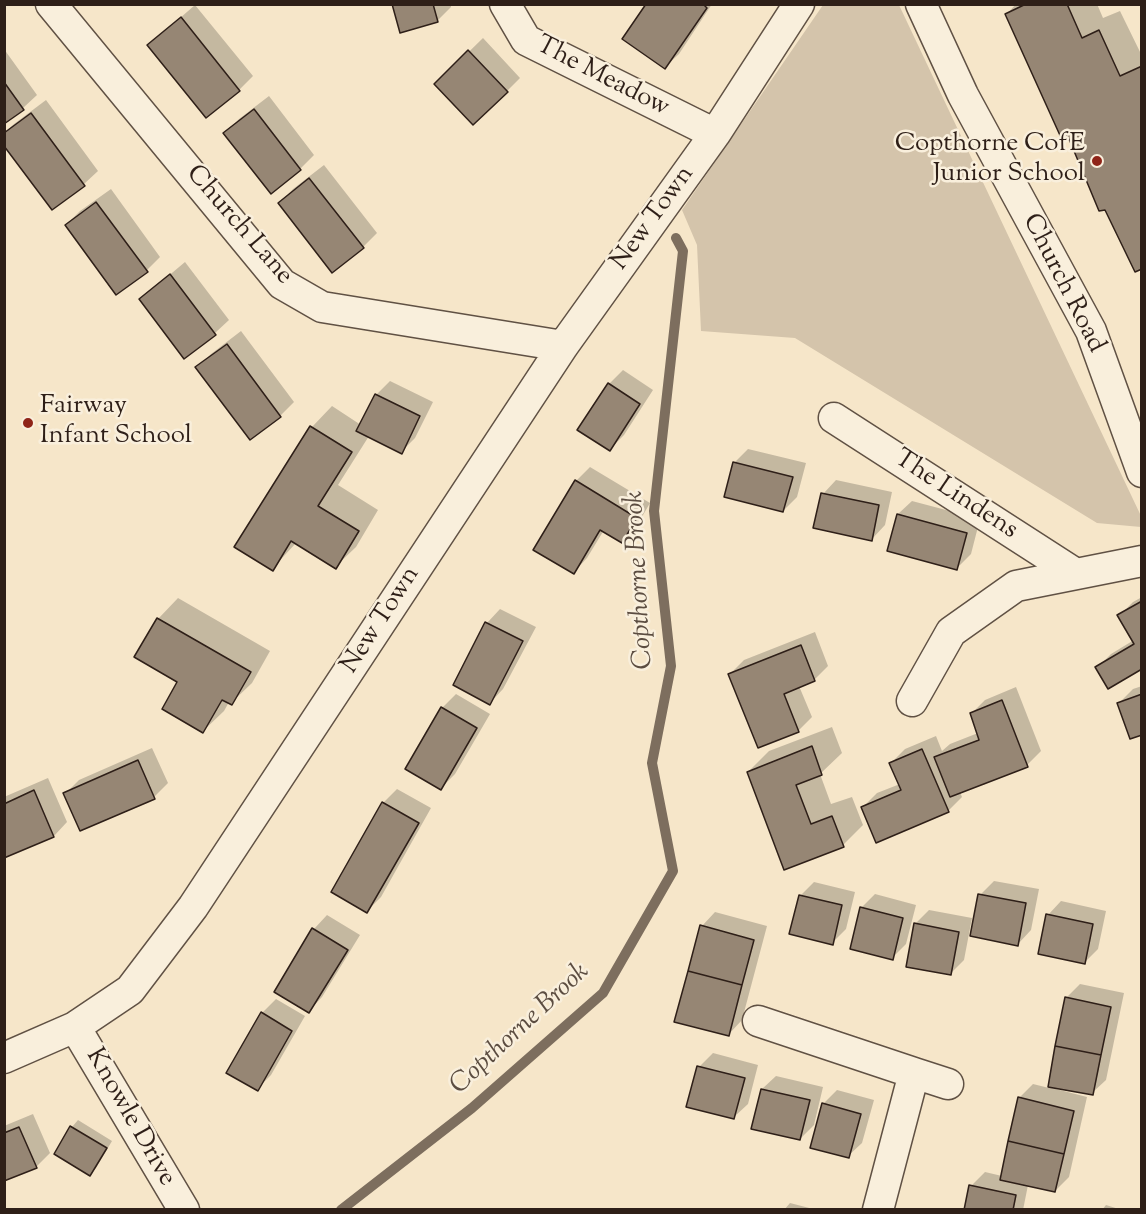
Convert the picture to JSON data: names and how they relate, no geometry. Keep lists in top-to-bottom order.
{
  "streets": {
    "street": [
      "The Meadow",
      "New Town",
      "Church Lane",
      "Church Road",
      "The Lindens",
      "Knowle Drive"
    ]
  },
  "crossings": [
    ["The Meadow", "New Town"],
    ["New Town", "Church Lane"],
    ["New Town", "Knowle Drive"]
  ],
  "water": ["Copthorne Brook"],
  "places": ["Copthorne CofE Junior School", "Fairway Infant School"]
}
